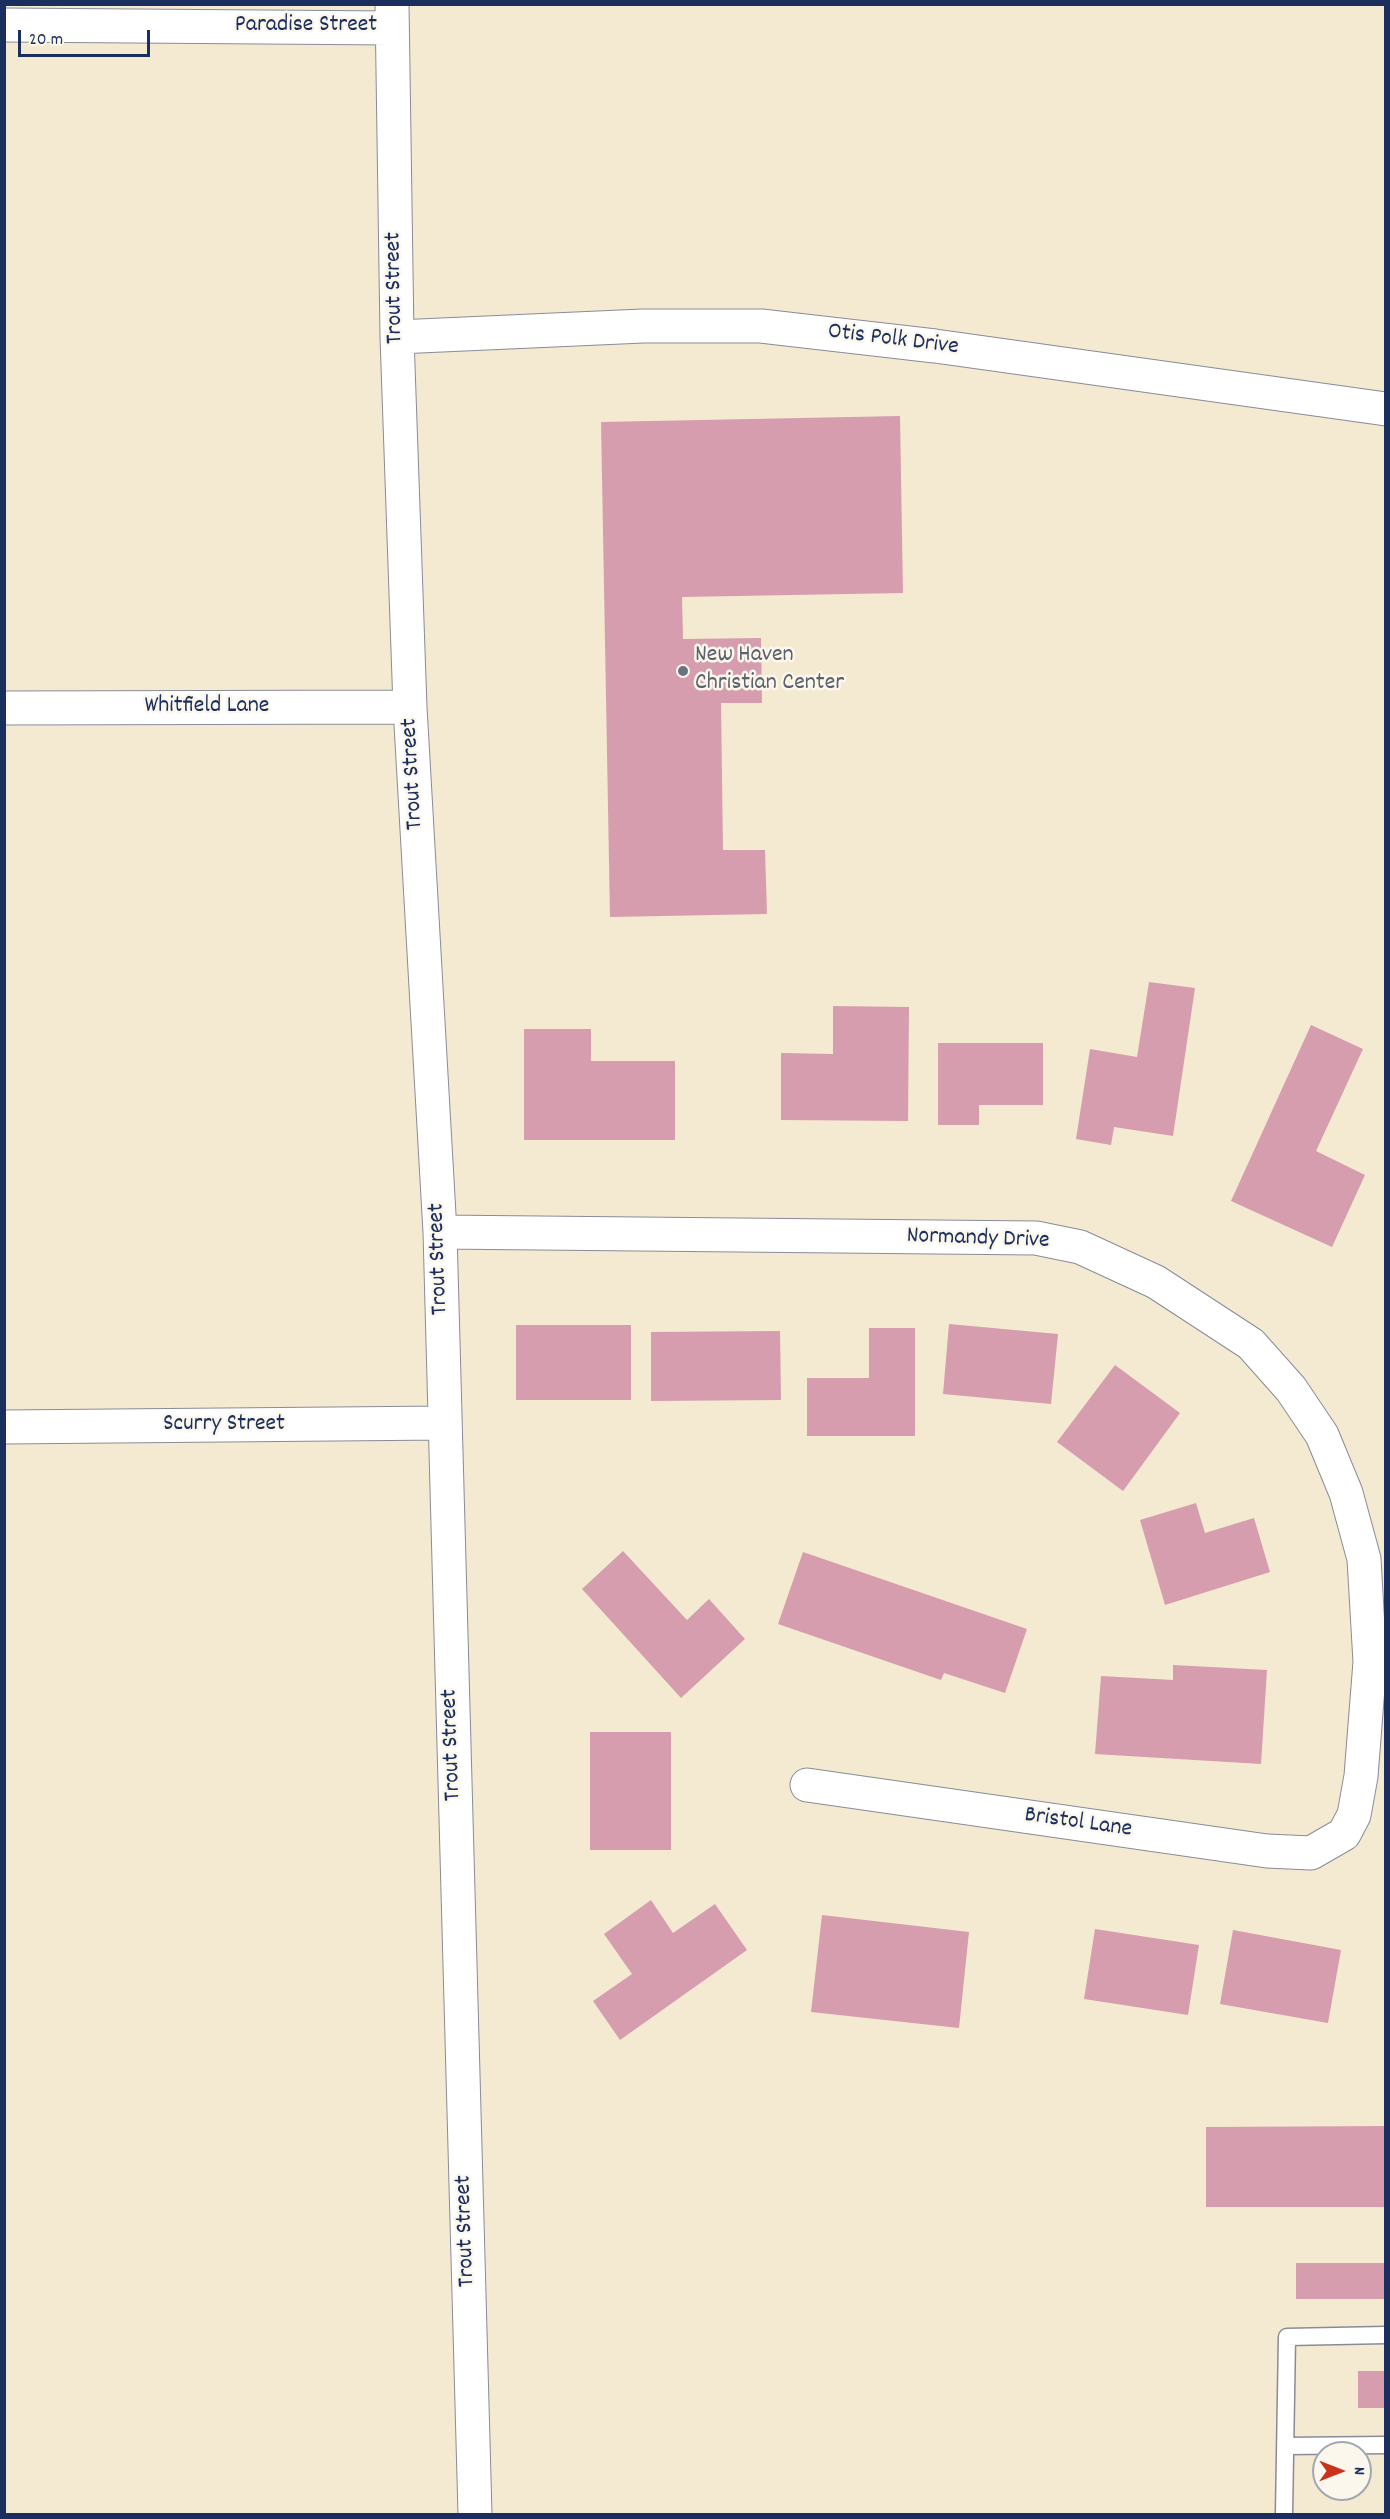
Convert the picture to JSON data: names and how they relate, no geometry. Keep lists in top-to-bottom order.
{
  "streets": {
    "street": [
      "Paradise Street",
      "Trout Street",
      "Otis Polk Drive",
      "Whitfield Lane",
      "Normandy Drive",
      "Scurry Street",
      "Bristol Lane"
    ]
  },
  "crossings": [
    ["Paradise Street", "Trout Street"],
    ["Trout Street", "Otis Polk Drive"],
    ["Trout Street", "Whitfield Lane"],
    ["Trout Street", "Normandy Drive"],
    ["Trout Street", "Scurry Street"],
    ["Normandy Drive", "Bristol Lane"]
  ],
  "places": ["New Haven Christian Center"],
  "scale_bar": "20 m",
  "north": "right"
}
